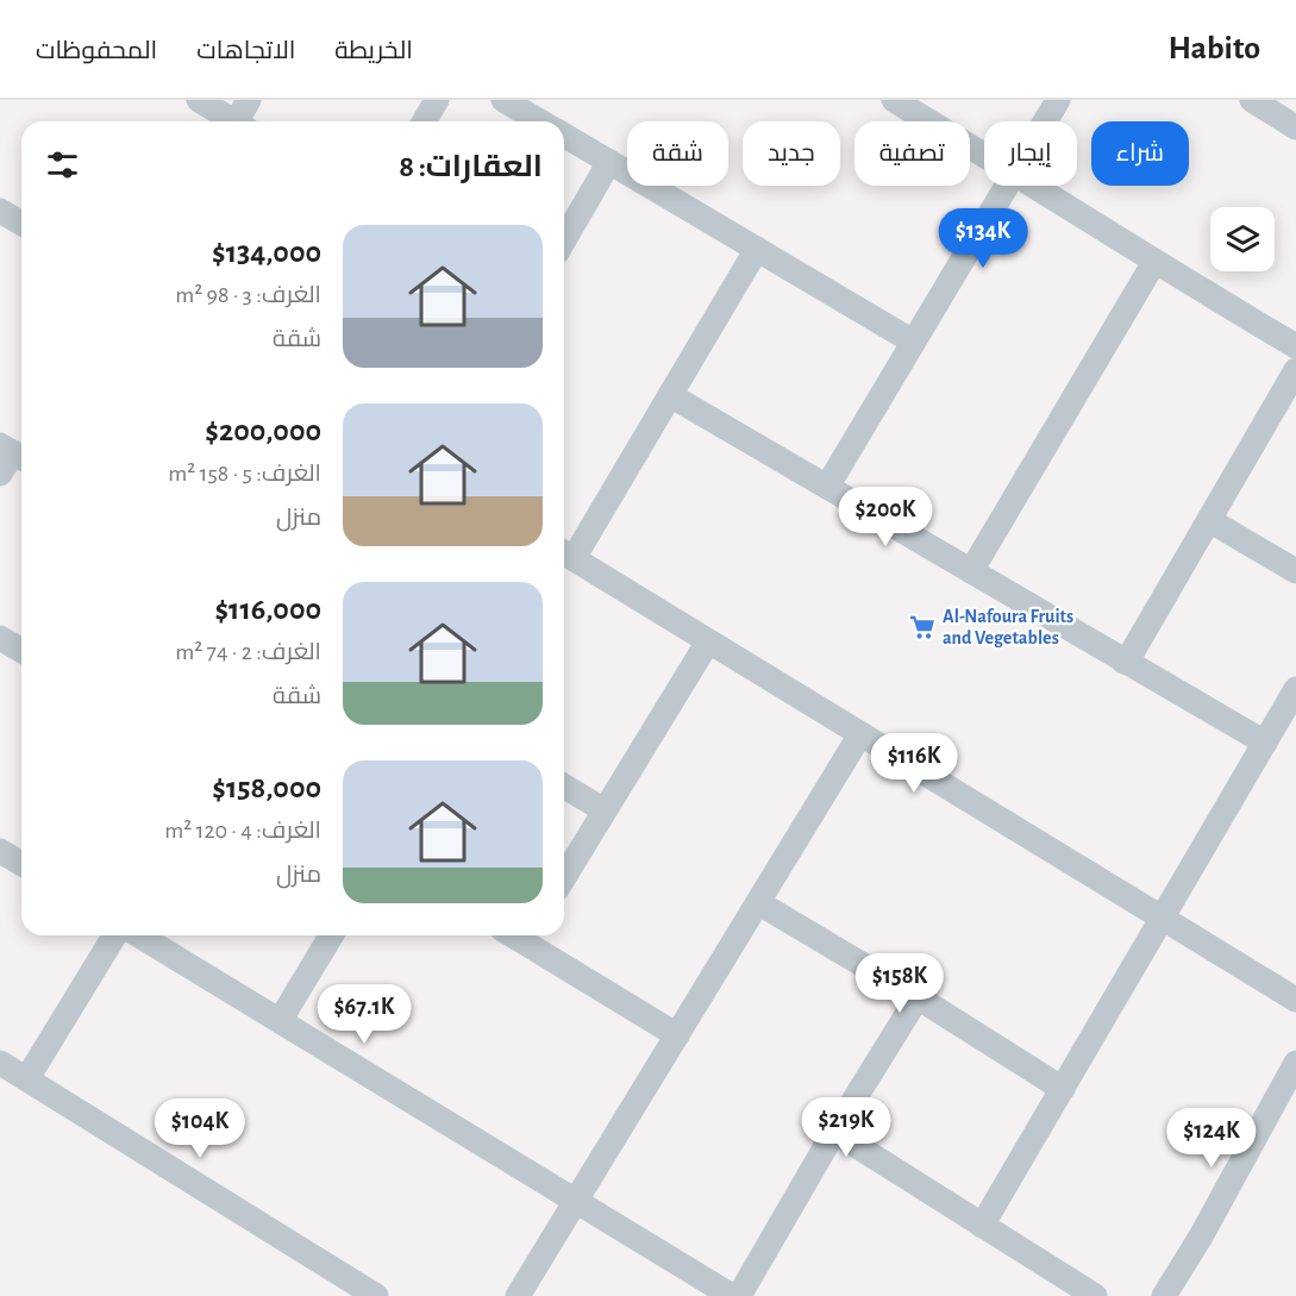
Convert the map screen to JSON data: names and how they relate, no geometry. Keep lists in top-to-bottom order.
{
  "places": {
    "supermarket": ["Al-Nafoura Fruits and Vegetables"]
  },
  "page": {
    "header": "Habito",
    "nav": ["الخريطة", "الاتجاهات", "المحفوظات"],
    "chip": [
      "شراء",
      "إيجار",
      "تصفية",
      "جديد",
      "شقة"
    ],
    "heading": "العقارات: 8",
    "list": [
      {
        "name": "$134,000",
        "note": "الغرف: 3 · 98 m² · شقة"
      },
      {
        "name": "$200,000",
        "note": "الغرف: 5 · 158 m² · منزل"
      },
      {
        "name": "$116,000",
        "note": "الغرف: 2 · 74 m² · شقة"
      },
      {
        "name": "$158,000",
        "note": "الغرف: 4 · 120 m² · منزل"
      }
    ],
    "price": [
      "$134K",
      "$200K",
      "$116K",
      "$158K",
      "$67.1K",
      "$219K",
      "$104K",
      "$124K"
    ]
  }
}
